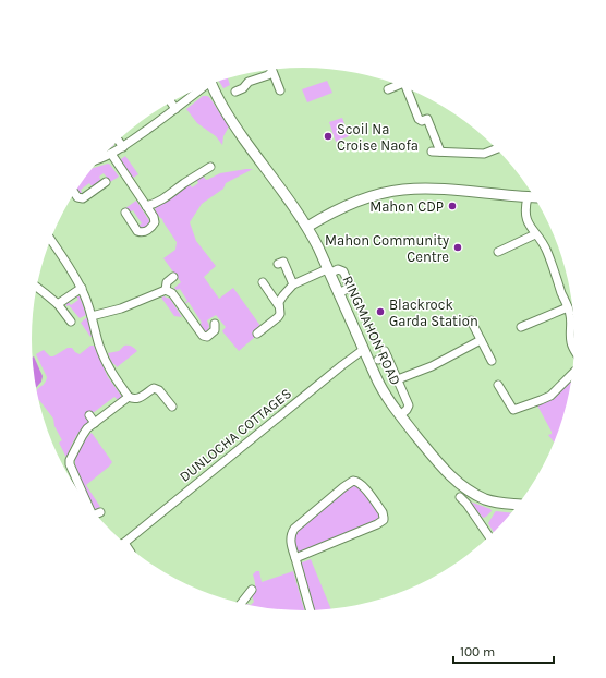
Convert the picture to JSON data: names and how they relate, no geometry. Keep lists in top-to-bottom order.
{
  "streets": {
    "street": ["RINGMAHON ROAD", "DUNLOCHA COTTAGES"]
  },
  "crossings": [
    ["RINGMAHON ROAD", "DUNLOCHA COTTAGES"]
  ],
  "places": [
    "Scoil Na Croise Naofa",
    "Mahon CDP",
    "Mahon Community Centre",
    "Blackrock Garda Station"
  ],
  "scale_bar": "100 m"
}
